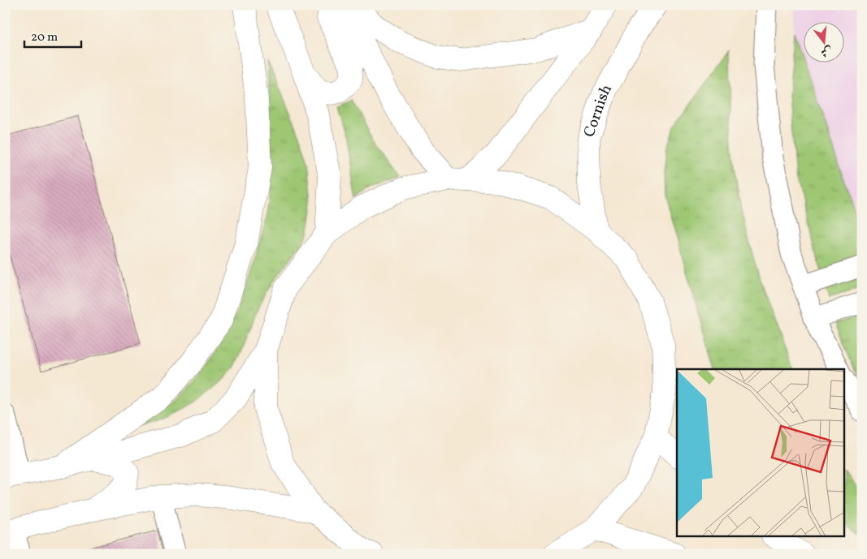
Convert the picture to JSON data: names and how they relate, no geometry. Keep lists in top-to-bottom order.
{
  "streets": {
    "main road": ["Cornish"]
  },
  "scale_bar": "20 m",
  "north": "bottom"
}
